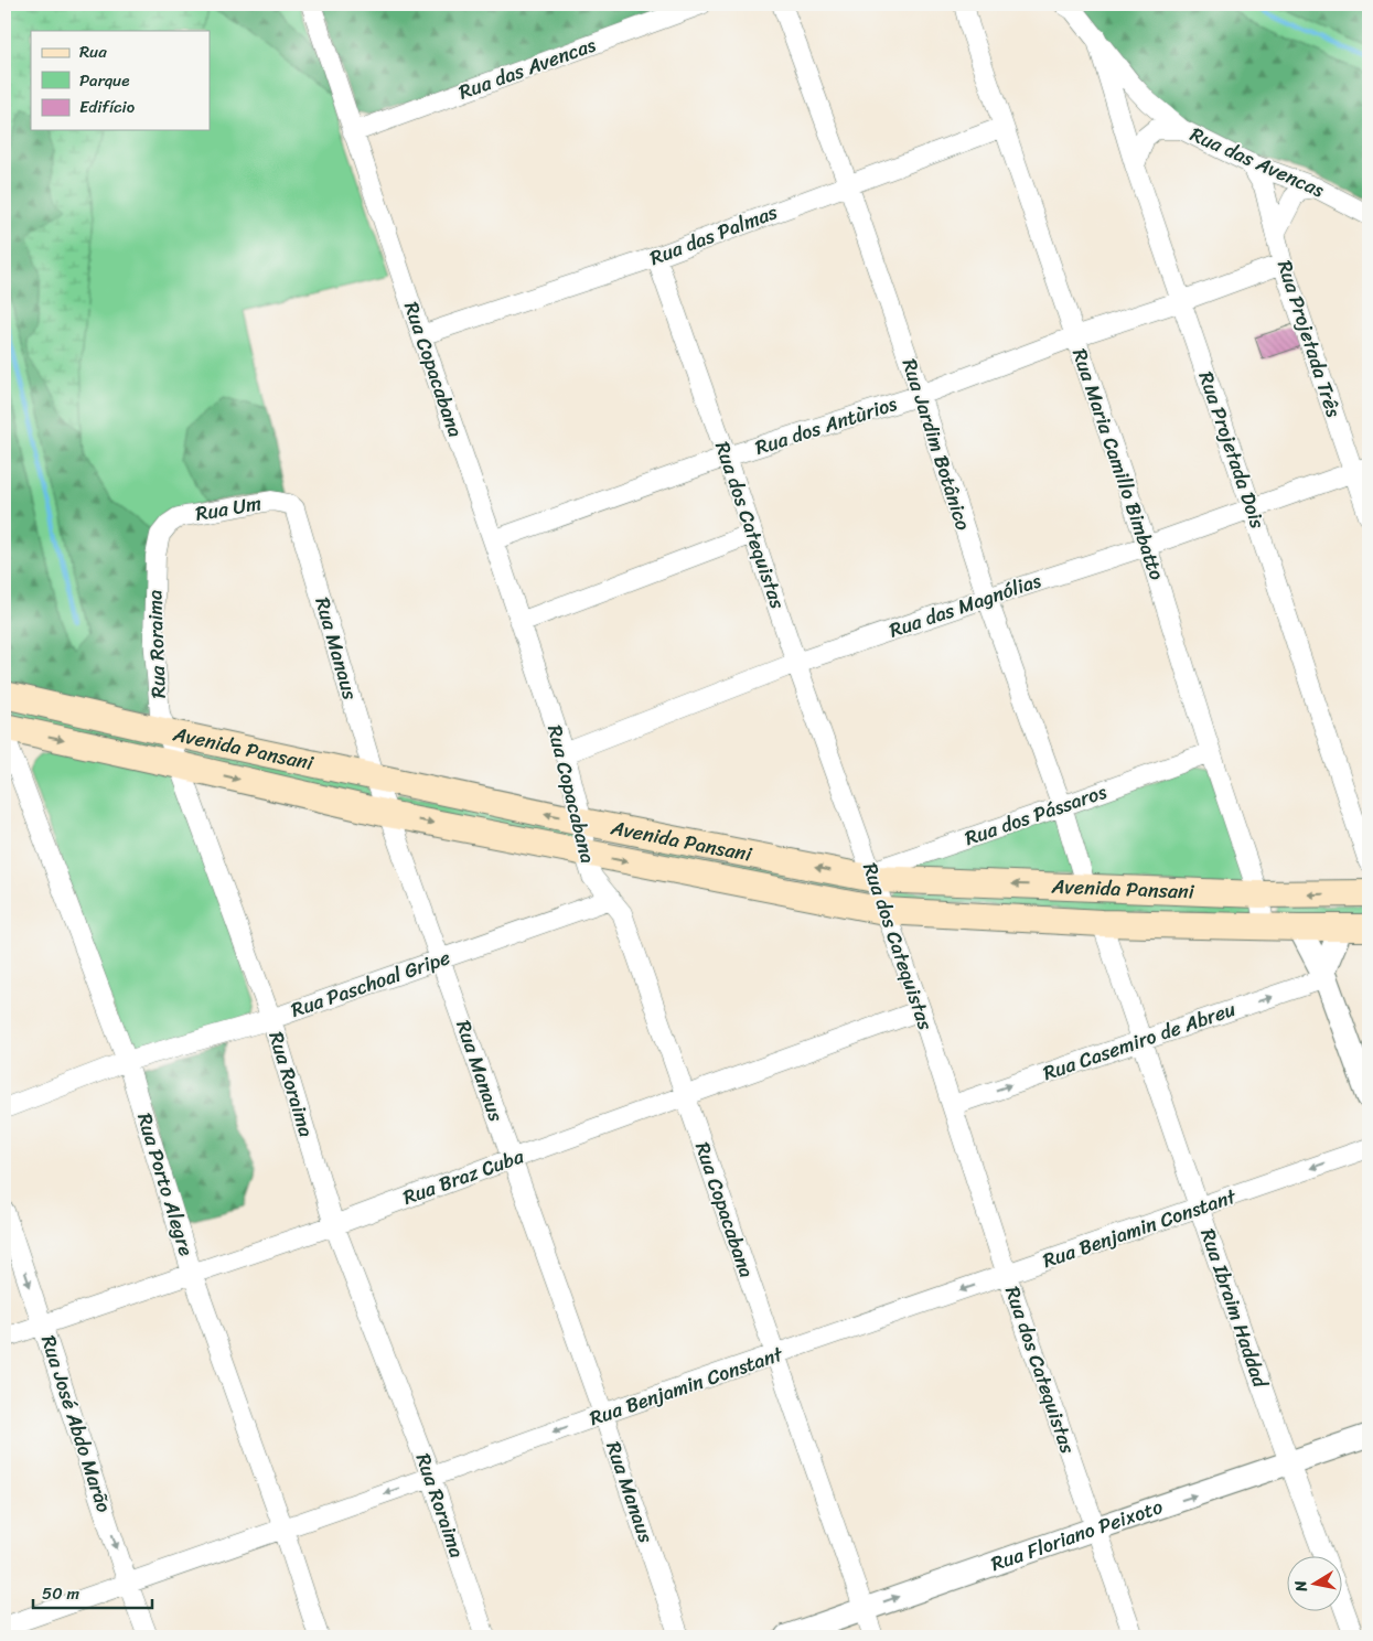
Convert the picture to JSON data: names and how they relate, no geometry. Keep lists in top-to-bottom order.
{
  "streets": {
    "main road": ["Avenida Pansani"],
    "street": [
      "Rua das Avencas",
      "Rua das Palmas",
      "Rua Projetada Três",
      "Rua Copacabana",
      "Rua dos Antùrios",
      "Rua Jardim Botânico",
      "Rua Projetada Dois",
      "Rua Maria Camillo Bimbatto",
      "Rua Um",
      "Rua dos Catequistas",
      "Rua das Magnólias",
      "Rua Roraima",
      "Rua Manaus",
      "Rua dos Pássaros",
      "Rua Paschoal Gripe",
      "Rua Casemiro de Abreu",
      "Rua Braz Cuba",
      "Rua Porto Alegre",
      "Rua Benjamin Constant",
      "Rua Ibraim Haddad",
      "Rua José Abdo Marão",
      "Rua Floriano Peixoto"
    ]
  },
  "crossings": [
    ["Rua das Avencas", "Rua Projetada Três"],
    ["Rua das Avencas", "Rua Copacabana"],
    ["Rua das Avencas", "Rua Projetada Dois"],
    ["Rua das Palmas", "Rua Copacabana"],
    ["Rua das Palmas", "Rua Jardim Botânico"],
    ["Rua das Palmas", "Rua Maria Camillo Bimbatto"],
    ["Rua das Palmas", "Rua dos Catequistas"],
    ["Rua Projetada Três", "Rua dos Antùrios"],
    ["Rua Projetada Três", "Rua das Magnólias"],
    ["Rua Copacabana", "Rua dos Antùrios"],
    ["Rua Copacabana", "Rua das Magnólias"],
    ["Rua Copacabana", "Avenida Pansani"],
    ["Rua Copacabana", "Rua Paschoal Gripe"],
    ["Rua Copacabana", "Rua Braz Cuba"],
    ["Rua Copacabana", "Rua Benjamin Constant"],
    ["Rua Copacabana", "Rua Floriano Peixoto"],
    ["Rua dos Antùrios", "Rua Jardim Botânico"],
    ["Rua dos Antùrios", "Rua Projetada Dois"],
    ["Rua dos Antùrios", "Rua Maria Camillo Bimbatto"],
    ["Rua dos Antùrios", "Rua dos Catequistas"],
    ["Rua Jardim Botânico", "Rua das Magnólias"],
    ["Rua Jardim Botânico", "Avenida Pansani"],
    ["Rua Jardim Botânico", "Rua dos Pássaros"],
    ["Rua Projetada Dois", "Rua das Magnólias"],
    ["Rua Maria Camillo Bimbatto", "Rua das Magnólias"],
    ["Rua Maria Camillo Bimbatto", "Avenida Pansani"],
    ["Rua Maria Camillo Bimbatto", "Rua dos Pássaros"],
    ["Rua Um", "Rua Roraima"],
    ["Rua Um", "Rua Manaus"],
    ["Rua dos Catequistas", "Rua das Magnólias"],
    ["Rua dos Catequistas", "Avenida Pansani"],
    ["Rua dos Catequistas", "Rua dos Pássaros"],
    ["Rua dos Catequistas", "Rua Casemiro de Abreu"],
    ["Rua dos Catequistas", "Rua Braz Cuba"],
    ["Rua dos Catequistas", "Rua Benjamin Constant"],
    ["Rua dos Catequistas", "Rua Floriano Peixoto"],
    ["Rua Roraima", "Avenida Pansani"],
    ["Rua Roraima", "Rua Paschoal Gripe"],
    ["Rua Roraima", "Rua Braz Cuba"],
    ["Rua Roraima", "Rua Benjamin Constant"],
    ["Rua Manaus", "Avenida Pansani"],
    ["Rua Manaus", "Rua Paschoal Gripe"],
    ["Rua Manaus", "Rua Braz Cuba"],
    ["Rua Manaus", "Rua Benjamin Constant"],
    ["Avenida Pansani", "Rua dos Pássaros"],
    ["Avenida Pansani", "Rua Ibraim Haddad"],
    ["Rua Paschoal Gripe", "Rua Porto Alegre"],
    ["Rua Casemiro de Abreu", "Rua Ibraim Haddad"],
    ["Rua Braz Cuba", "Rua Porto Alegre"],
    ["Rua Braz Cuba", "Rua José Abdo Marão"],
    ["Rua Porto Alegre", "Rua Benjamin Constant"],
    ["Rua Benjamin Constant", "Rua Ibraim Haddad"],
    ["Rua Benjamin Constant", "Rua José Abdo Marão"],
    ["Rua Ibraim Haddad", "Rua Floriano Peixoto"]
  ],
  "one_way": [
    "Rua Casemiro de Abreu",
    "Rua Benjamin Constant",
    "Rua José Abdo Marão",
    "Rua Floriano Peixoto"
  ],
  "legend": ["Rua", "Parque", "Edifício"],
  "scale_bar": "50 m",
  "north": "left"
}
